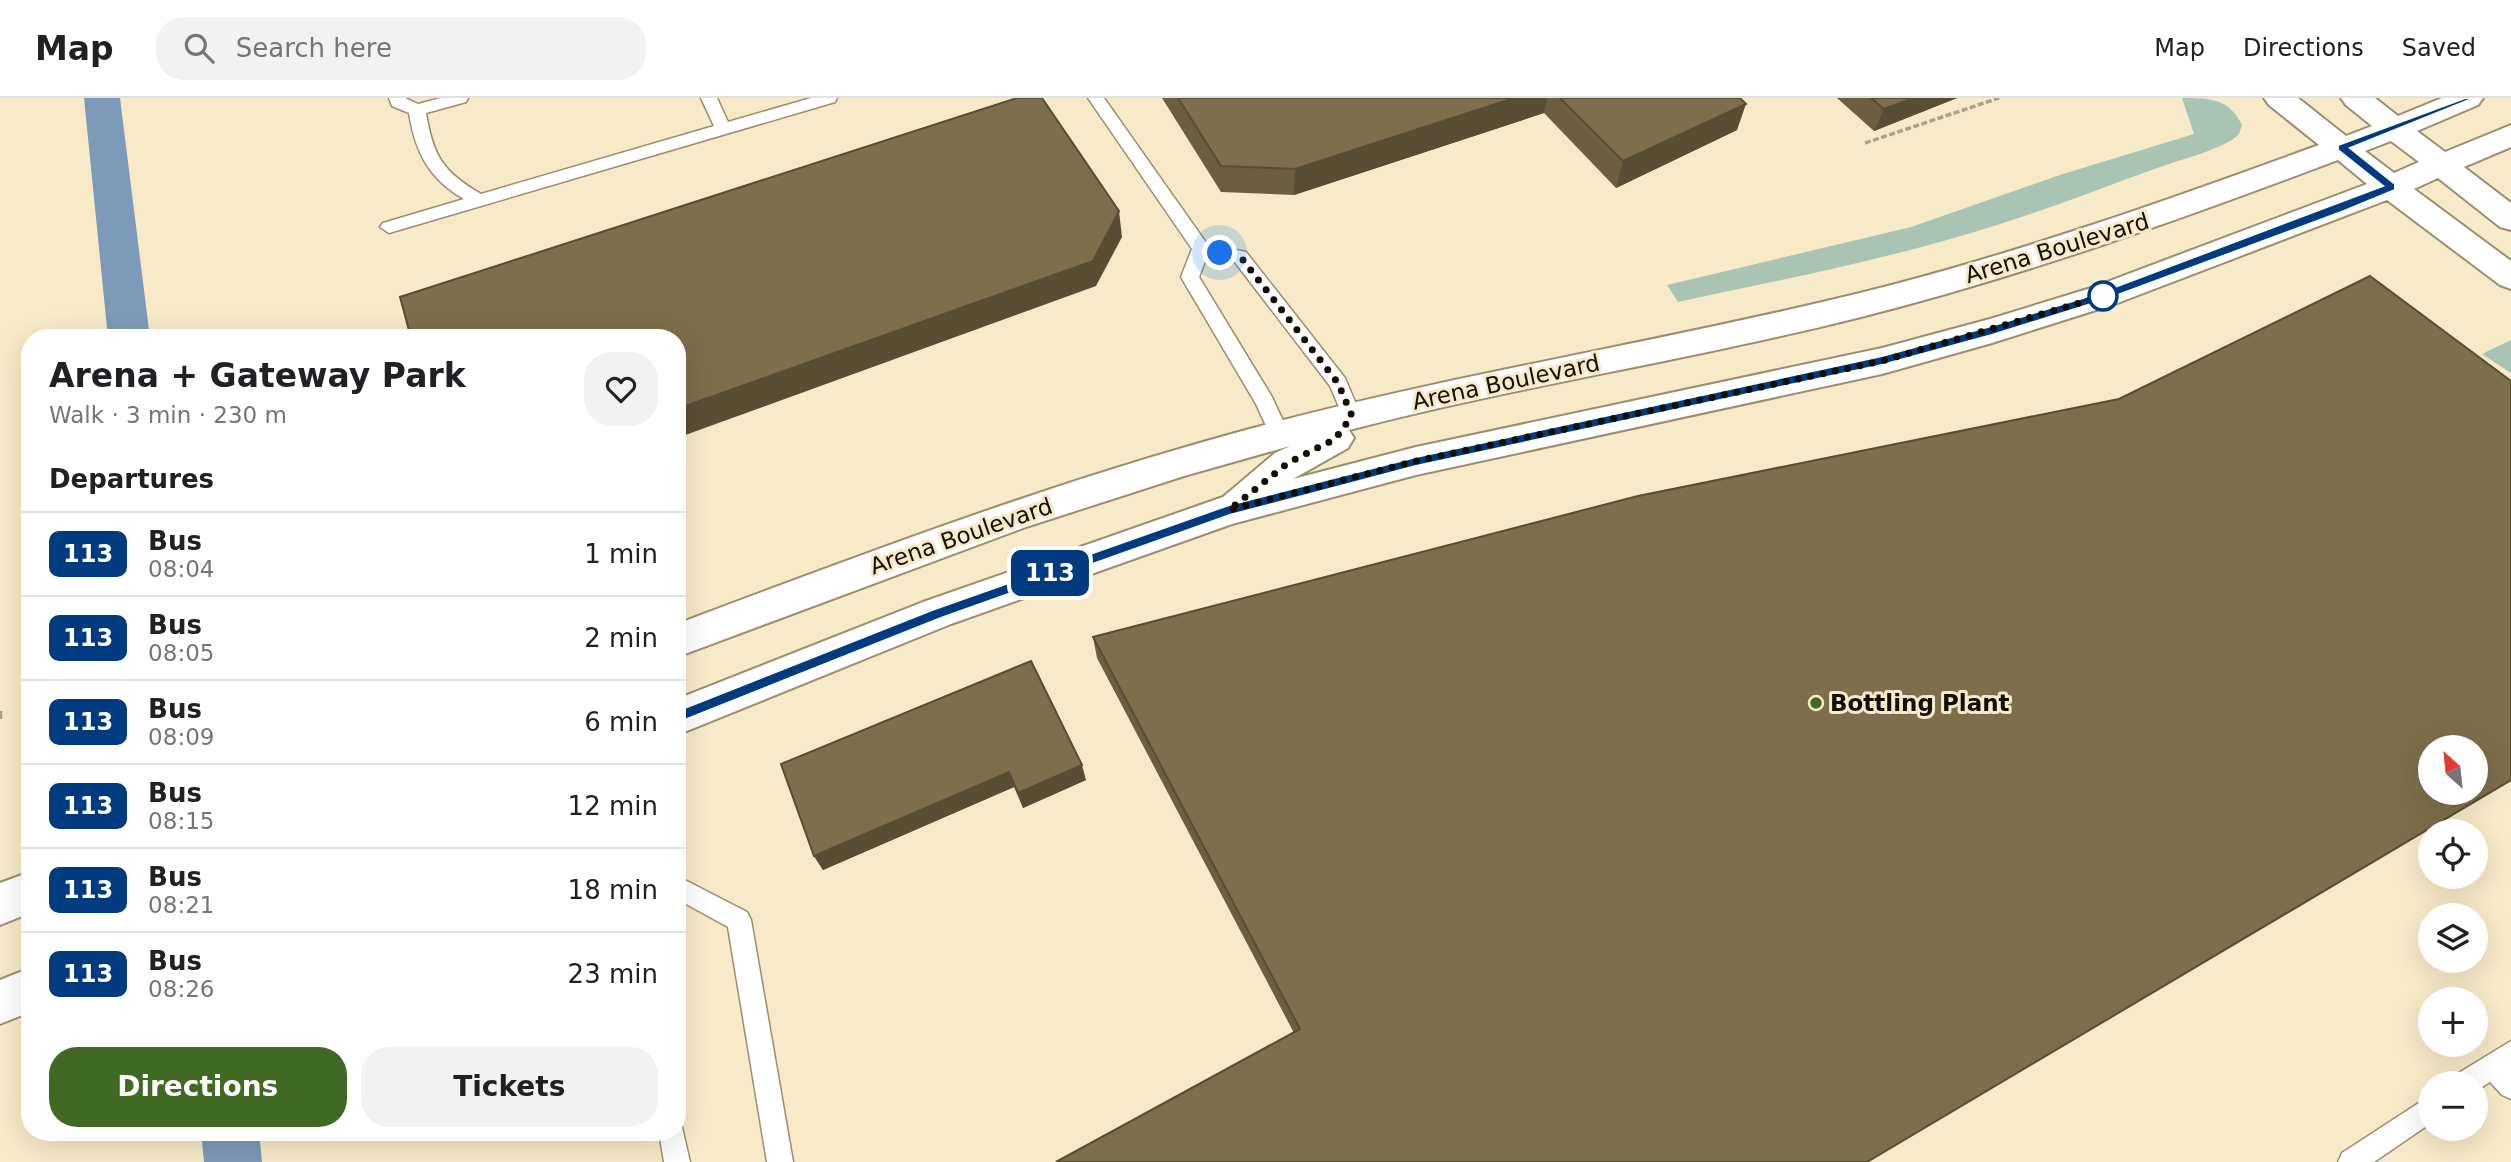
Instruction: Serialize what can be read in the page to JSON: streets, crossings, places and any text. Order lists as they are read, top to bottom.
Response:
{
  "streets": {
    "main road": ["Arena Boulevard"]
  },
  "places": ["Bottling Plant"],
  "lines": ["bus line 113"],
  "north": "top left",
  "page": {
    "header": "Map",
    "search": "Search here",
    "nav": ["Map", "Directions", "Saved"],
    "on_map": "113",
    "heading": [
      ["Arena + Gateway Park", "Walk · 3 min · 230 m"],
      "Departures"
    ],
    "list": [
      {
        "mark": "113",
        "name": "Bus",
        "note": "08:04",
        "value": "1 min"
      },
      {
        "mark": "113",
        "name": "Bus",
        "note": "08:05",
        "value": "2 min"
      },
      {
        "mark": "113",
        "name": "Bus",
        "note": "08:09",
        "value": "6 min"
      },
      {
        "mark": "113",
        "name": "Bus",
        "note": "08:15",
        "value": "12 min"
      },
      {
        "mark": "113",
        "name": "Bus",
        "note": "08:21",
        "value": "18 min"
      },
      {
        "mark": "113",
        "name": "Bus",
        "note": "08:26",
        "value": "23 min"
      }
    ],
    "map_buttons": ["+", "−"],
    "buttons": ["Directions", "Tickets"]
  }
}
